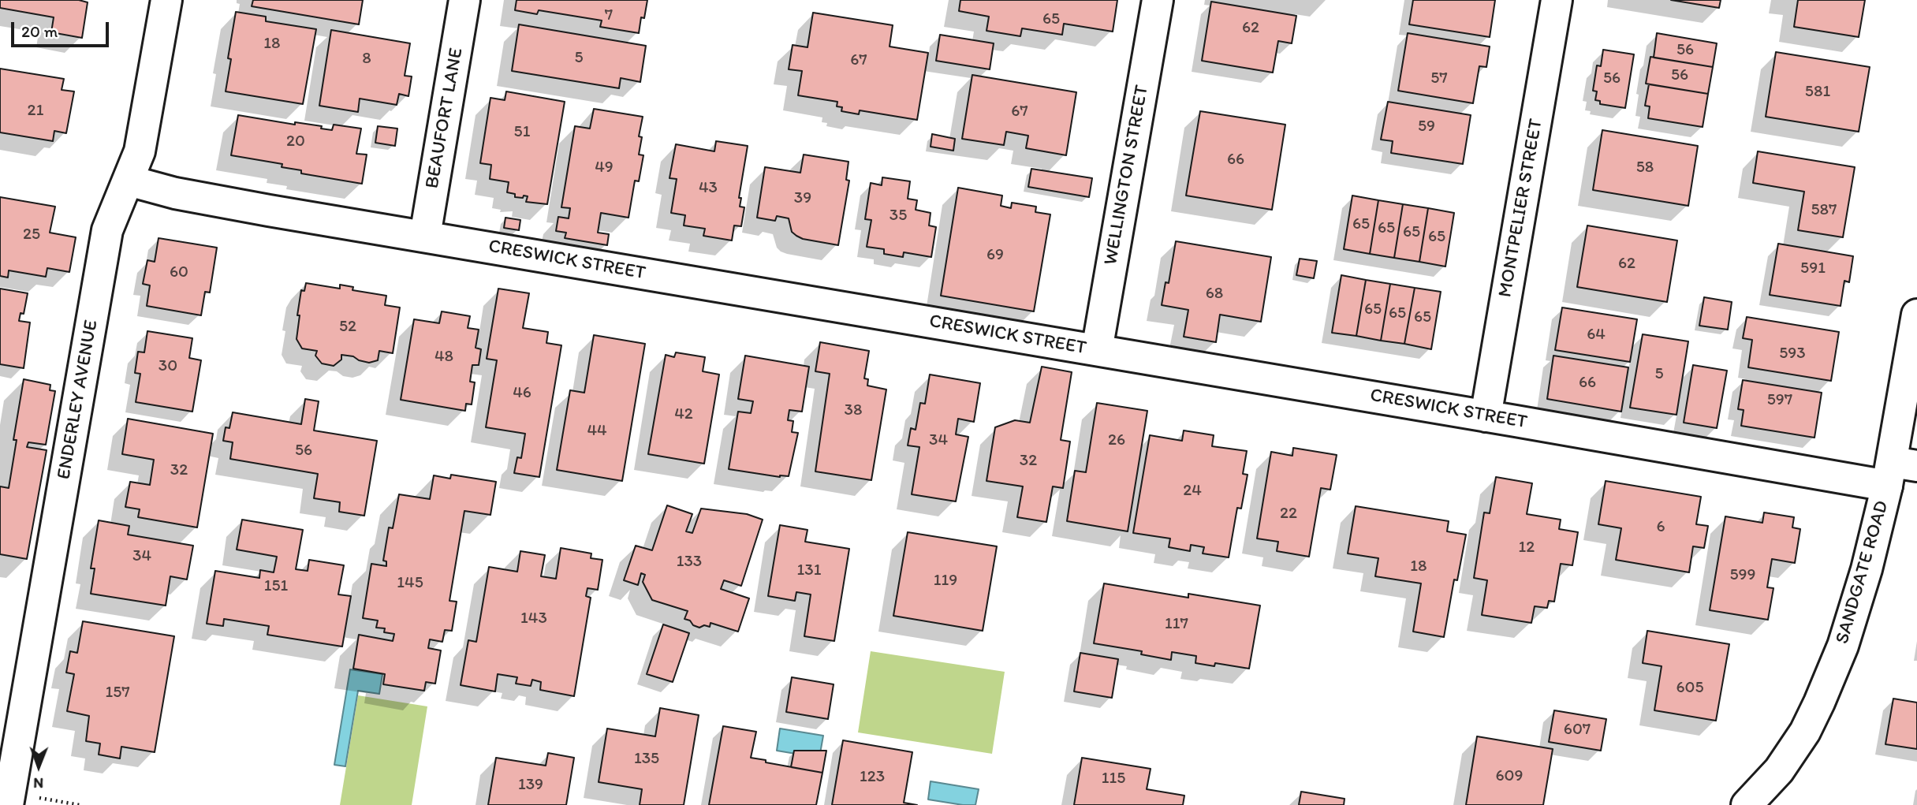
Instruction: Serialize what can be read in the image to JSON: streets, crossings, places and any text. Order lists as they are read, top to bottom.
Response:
{
  "streets": {
    "main road": [
      "BEAUFORT LANE",
      "WELLINGTON STREET",
      "MONTPELIER STREET",
      "CRESWICK STREET",
      "ENDERLEY AVENUE",
      "SANDGATE ROAD"
    ]
  },
  "crossings": [
    ["BEAUFORT LANE", "CRESWICK STREET"],
    ["WELLINGTON STREET", "CRESWICK STREET"],
    ["MONTPELIER STREET", "CRESWICK STREET"],
    ["CRESWICK STREET", "ENDERLEY AVENUE"],
    ["CRESWICK STREET", "SANDGATE ROAD"]
  ],
  "house_numbers": [
    "7",
    "65",
    "62",
    "18",
    "56",
    "5",
    "8",
    "67",
    "56",
    "57",
    "56",
    "581",
    "21",
    "67",
    "59",
    "51",
    "20",
    "66",
    "49",
    "58",
    "43",
    "39",
    "587",
    "35",
    "65",
    "65",
    "65",
    "25",
    "65",
    "69",
    "62",
    "591",
    "60",
    "68",
    "65",
    "65",
    "65",
    "52",
    "64",
    "593",
    "48",
    "30",
    "5",
    "66",
    "46",
    "597",
    "38",
    "42",
    "44",
    "34",
    "26",
    "56",
    "32",
    "32",
    "24",
    "22",
    "6",
    "12",
    "34",
    "133",
    "18",
    "131",
    "599",
    "119",
    "145",
    "151",
    "143",
    "117",
    "605",
    "157",
    "607",
    "135",
    "609",
    "123",
    "115",
    "139"
  ],
  "scale_bar": "20 m",
  "north": "bottom"
}
